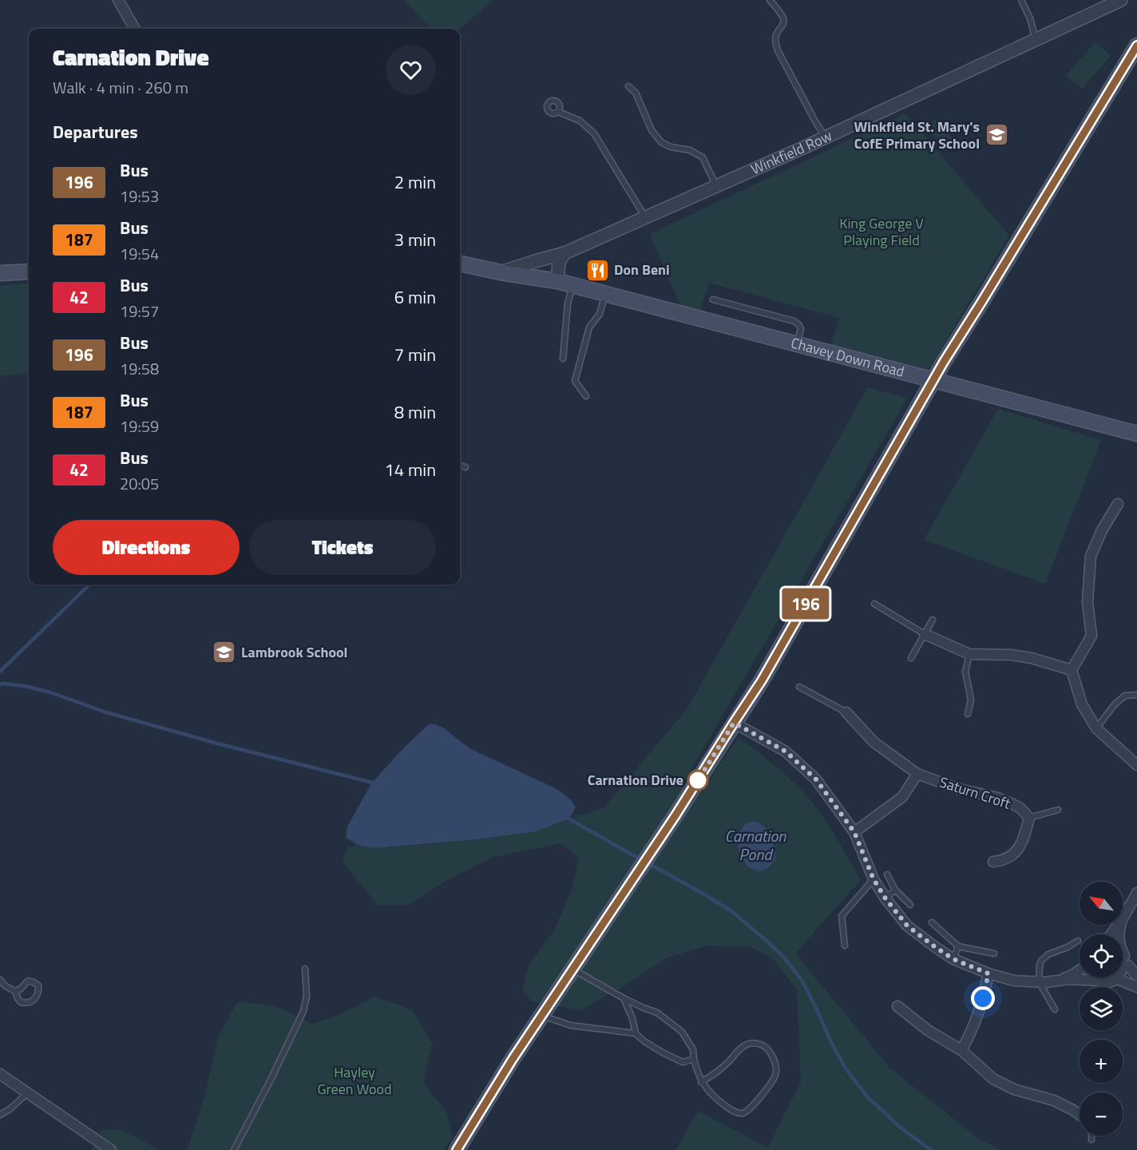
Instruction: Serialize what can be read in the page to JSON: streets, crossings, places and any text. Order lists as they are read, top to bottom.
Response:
{
  "streets": {
    "main road": ["Chavey Down Road"],
    "street": ["Winkfield Row", "Saturn Croft"]
  },
  "water": ["Carnation Pond"],
  "parks": ["King George V Playing Field", "Hayley Green Wood"],
  "places": {
    "school or university": ["Winkfield St. Mary's CofE Primary School", "Lambrook School"],
    "restaurant": ["Don Beni"],
    "other": ["Carnation Drive"]
  },
  "lines": ["bus line 196"],
  "north": "top left",
  "page": {
    "on_map": "196",
    "heading": [
      ["Carnation Drive", "Walk · 4 min · 260 m"],
      "Departures"
    ],
    "list": [
      {
        "mark": "196",
        "name": "Bus",
        "note": "19:53",
        "value": "2 min"
      },
      {
        "mark": "187",
        "name": "Bus",
        "note": "19:54",
        "value": "3 min"
      },
      {
        "mark": "42",
        "name": "Bus",
        "note": "19:57",
        "value": "6 min"
      },
      {
        "mark": "196",
        "name": "Bus",
        "note": "19:58",
        "value": "7 min"
      },
      {
        "mark": "187",
        "name": "Bus",
        "note": "19:59",
        "value": "8 min"
      },
      {
        "mark": "42",
        "name": "Bus",
        "note": "20:05",
        "value": "14 min"
      }
    ],
    "buttons": ["Directions", "Tickets"],
    "map_buttons": ["+", "−"]
  }
}
